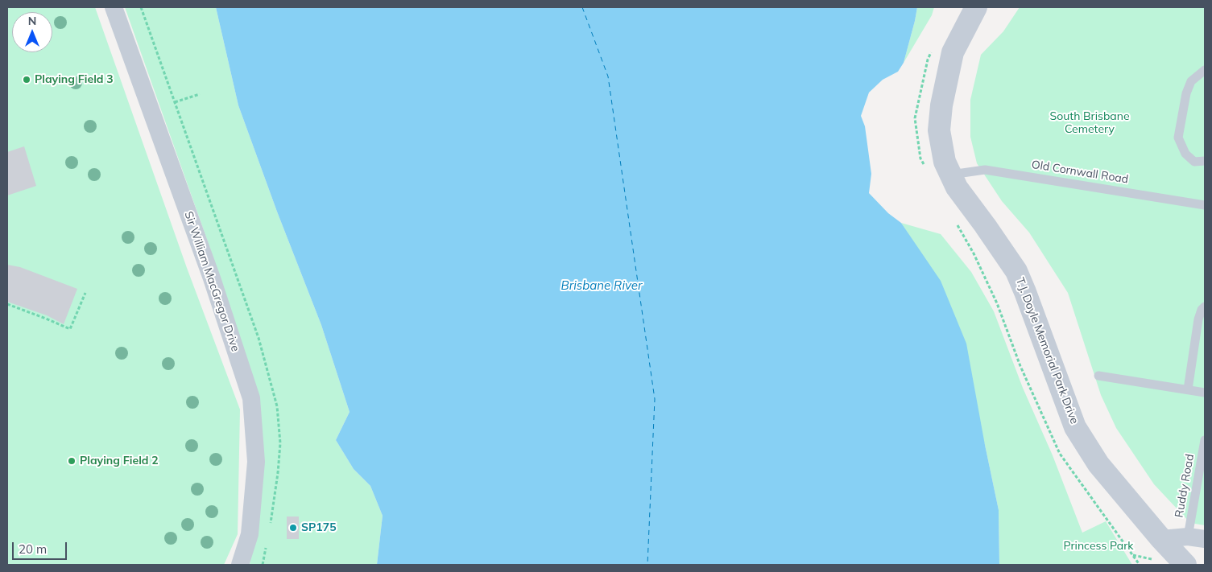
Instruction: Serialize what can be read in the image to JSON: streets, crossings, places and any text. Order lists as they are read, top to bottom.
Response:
{
  "streets": {
    "street": ["Sir William MacGregor Drive", "T.J. Doyle Memorial Park Drive"],
    "lane": ["Old Cornwall Road", "Ruddy Road"]
  },
  "crossings": [
    ["Old Cornwall Road", "T.J. Doyle Memorial Park Drive"]
  ],
  "water": ["Brisbane River"],
  "parks": ["South Brisbane Cemetery", "Princess Park"],
  "places": ["Playing Field 3", "Playing Field 2", "SP175"],
  "scale_bar": "20 m",
  "north": "top"
}
